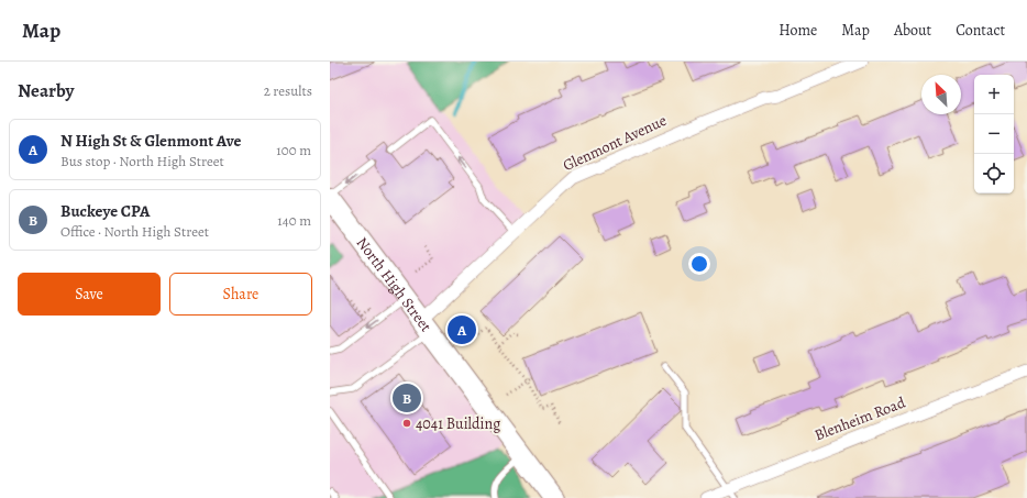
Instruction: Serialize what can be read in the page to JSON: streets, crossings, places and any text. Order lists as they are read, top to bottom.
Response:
{
  "streets": {
    "main road": ["North High Street"],
    "street": ["Glenmont Avenue", "Blenheim Road"]
  },
  "crossings": [
    ["Glenmont Avenue", "North High Street"]
  ],
  "places": ["4041 Building"],
  "north": "top left",
  "page": {
    "header": "Map",
    "nav": [
      "Home",
      "Map",
      "About",
      "Contact"
    ],
    "heading": ["Nearby", "2 results"],
    "map_buttons": ["+", "−"],
    "list": [
      {
        "mark": "A",
        "name": "N High St & Glenmont Ave",
        "note": "Bus stop · North High Street",
        "value": "100 m"
      },
      {
        "mark": "B",
        "name": "Buckeye CPA",
        "note": "Office · North High Street",
        "value": "140 m"
      }
    ],
    "buttons": ["Save", "Share"],
    "pins": ["A", "B"]
  }
}
